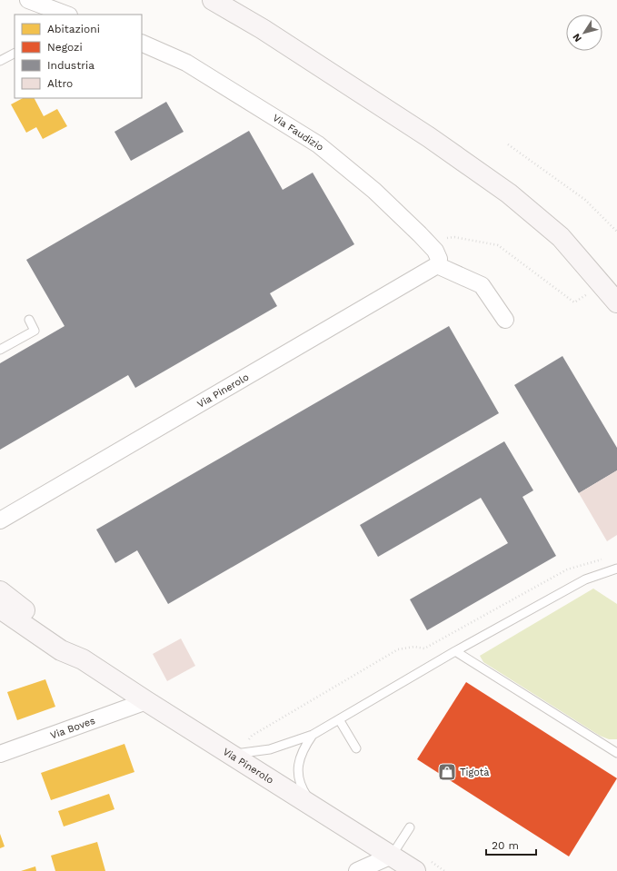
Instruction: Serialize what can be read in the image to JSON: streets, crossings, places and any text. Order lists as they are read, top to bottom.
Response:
{
  "streets": {
    "main road": ["Via Pinerolo"],
    "street": ["Via Faudizio", "Via Boves"]
  },
  "crossings": [
    ["Via Faudizio", "Via Pinerolo"],
    ["Via Pinerolo", "Via Boves"]
  ],
  "places": {
    "shop": ["Tigotà"]
  },
  "legend": [
    "Abitazioni",
    "Negozi",
    "Industria",
    "Altro"
  ],
  "scale_bar": "20 m",
  "north": "bottom left"
}
